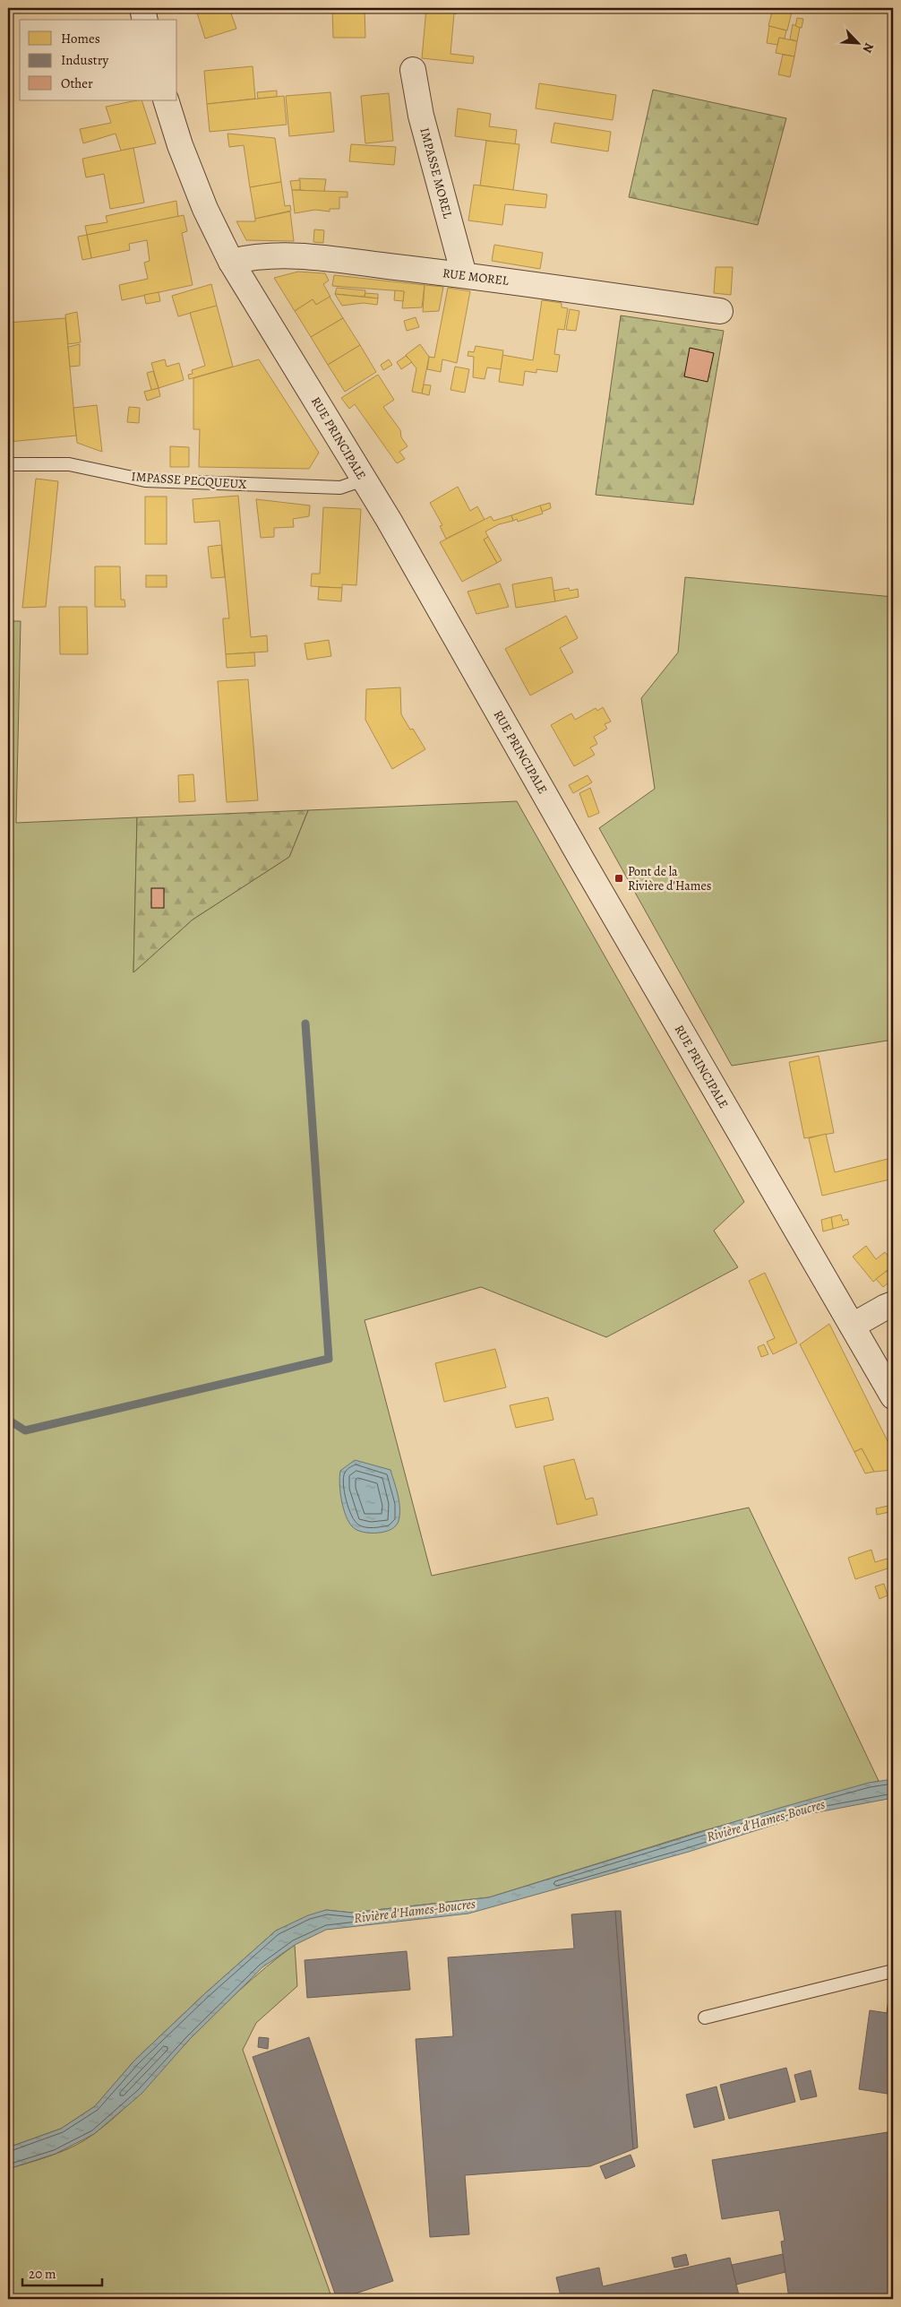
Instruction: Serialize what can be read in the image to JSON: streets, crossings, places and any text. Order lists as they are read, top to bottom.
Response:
{
  "streets": {
    "street": ["IMPASSE MOREL", "RUE MOREL", "RUE PRINCIPALE"],
    "lane": ["IMPASSE PECQUEUX"]
  },
  "crossings": [
    ["IMPASSE MOREL", "RUE MOREL"],
    ["RUE MOREL", "RUE PRINCIPALE"],
    ["RUE PRINCIPALE", "IMPASSE PECQUEUX"]
  ],
  "water": ["Rivière d'Hames-Boucres"],
  "places": {
    "transit": ["Pont de la Rivière d'Hames"]
  },
  "legend": ["Homes", "Industry", "Other"],
  "scale_bar": "20 m",
  "north": "bottom right"
}
